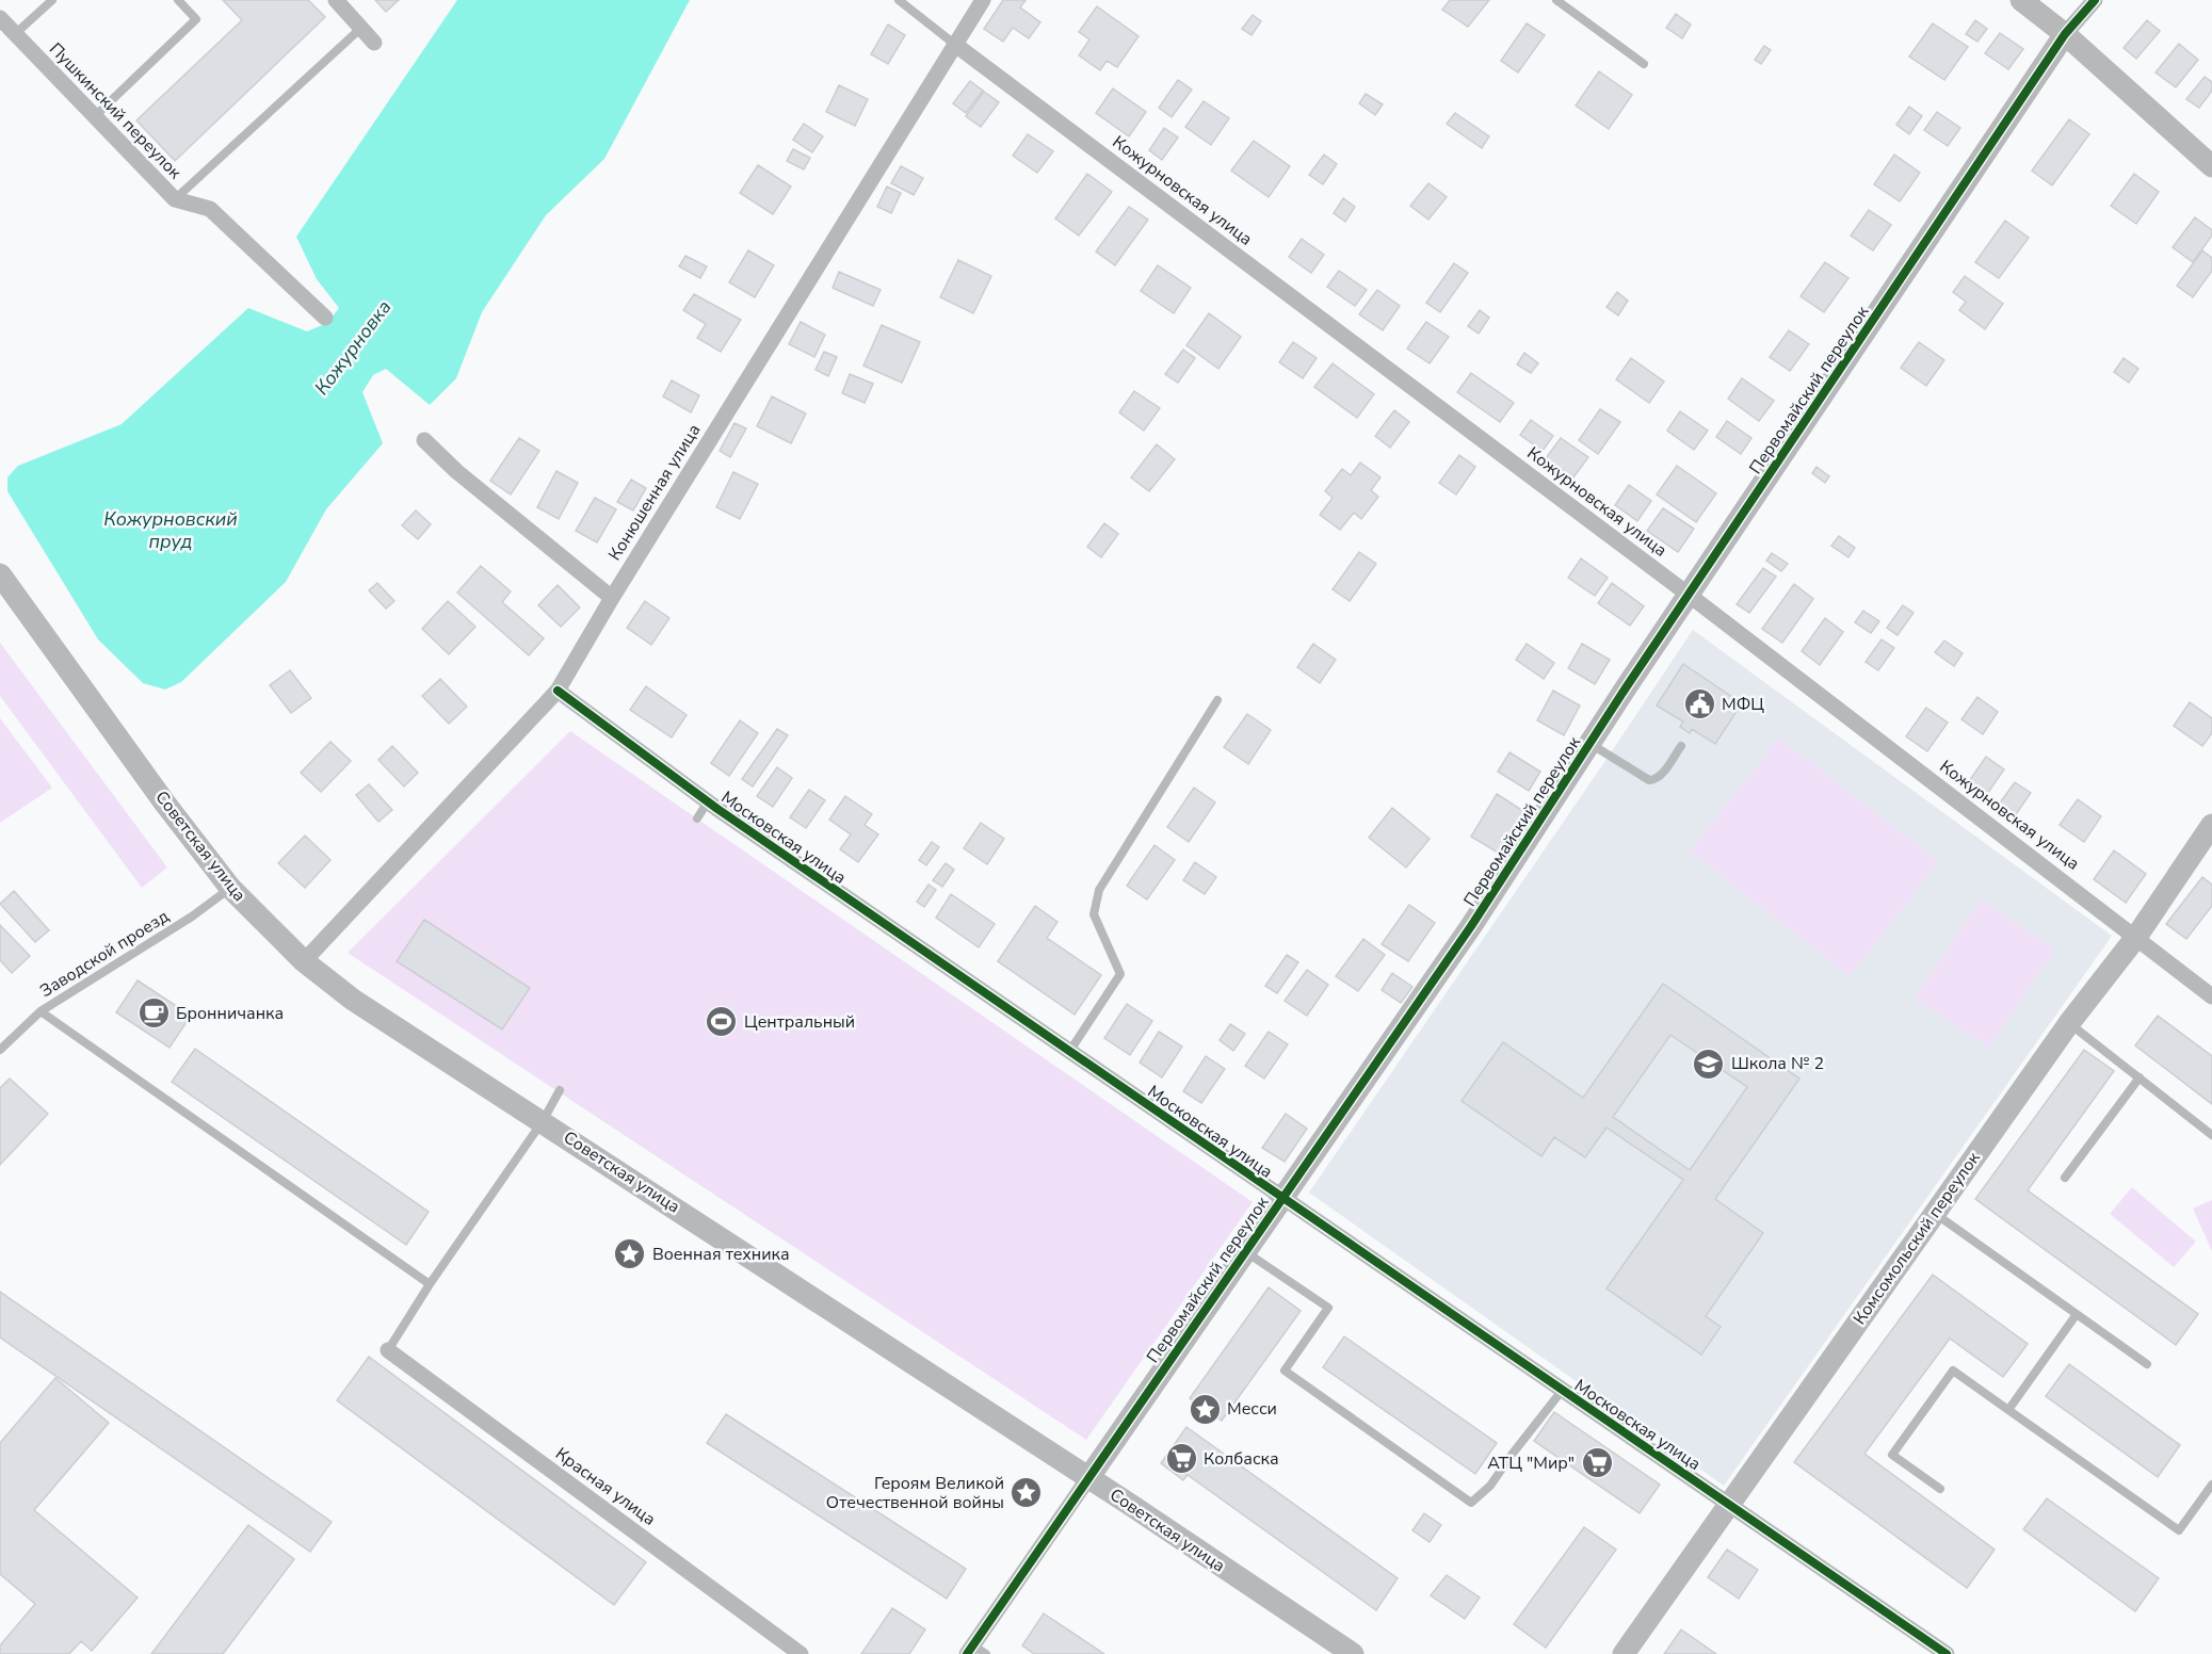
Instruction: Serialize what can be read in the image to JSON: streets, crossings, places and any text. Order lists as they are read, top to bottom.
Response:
{
  "streets": {
    "street": [
      "Пушкинский переулок",
      "Кожурновская улица",
      "Первомайский переулок",
      "Конюшенная улица",
      "Московская улица",
      "Советская улица",
      "Комсомольский переулок",
      "Красная улица"
    ],
    "lane": ["Заводской проезд"]
  },
  "crossings": [
    ["Кожурновская улица", "Первомайский переулок"],
    ["Кожурновская улица", "Конюшенная улица"],
    ["Кожурновская улица", "Комсомольский переулок"],
    ["Первомайский переулок", "Московская улица"],
    ["Первомайский переулок", "Советская улица"],
    ["Конюшенная улица", "Московская улица"],
    ["Конюшенная улица", "Советская улица"],
    ["Московская улица", "Комсомольский переулок"],
    ["Советская улица", "Заводской проезд"]
  ],
  "water": ["Кожурновка", "Кожурновский пруд"],
  "places": {
    "public building": ["МФЦ"],
    "cafe": ["Бронничанка"],
    "sports": ["Центральный"],
    "school or university": ["Школа № 2"],
    "place": ["Военная техника", "Месси", "Героям Великой Отечественной войны"],
    "supermarket": ["Колбаска", "АТЦ \"Мир\""]
  }
}
